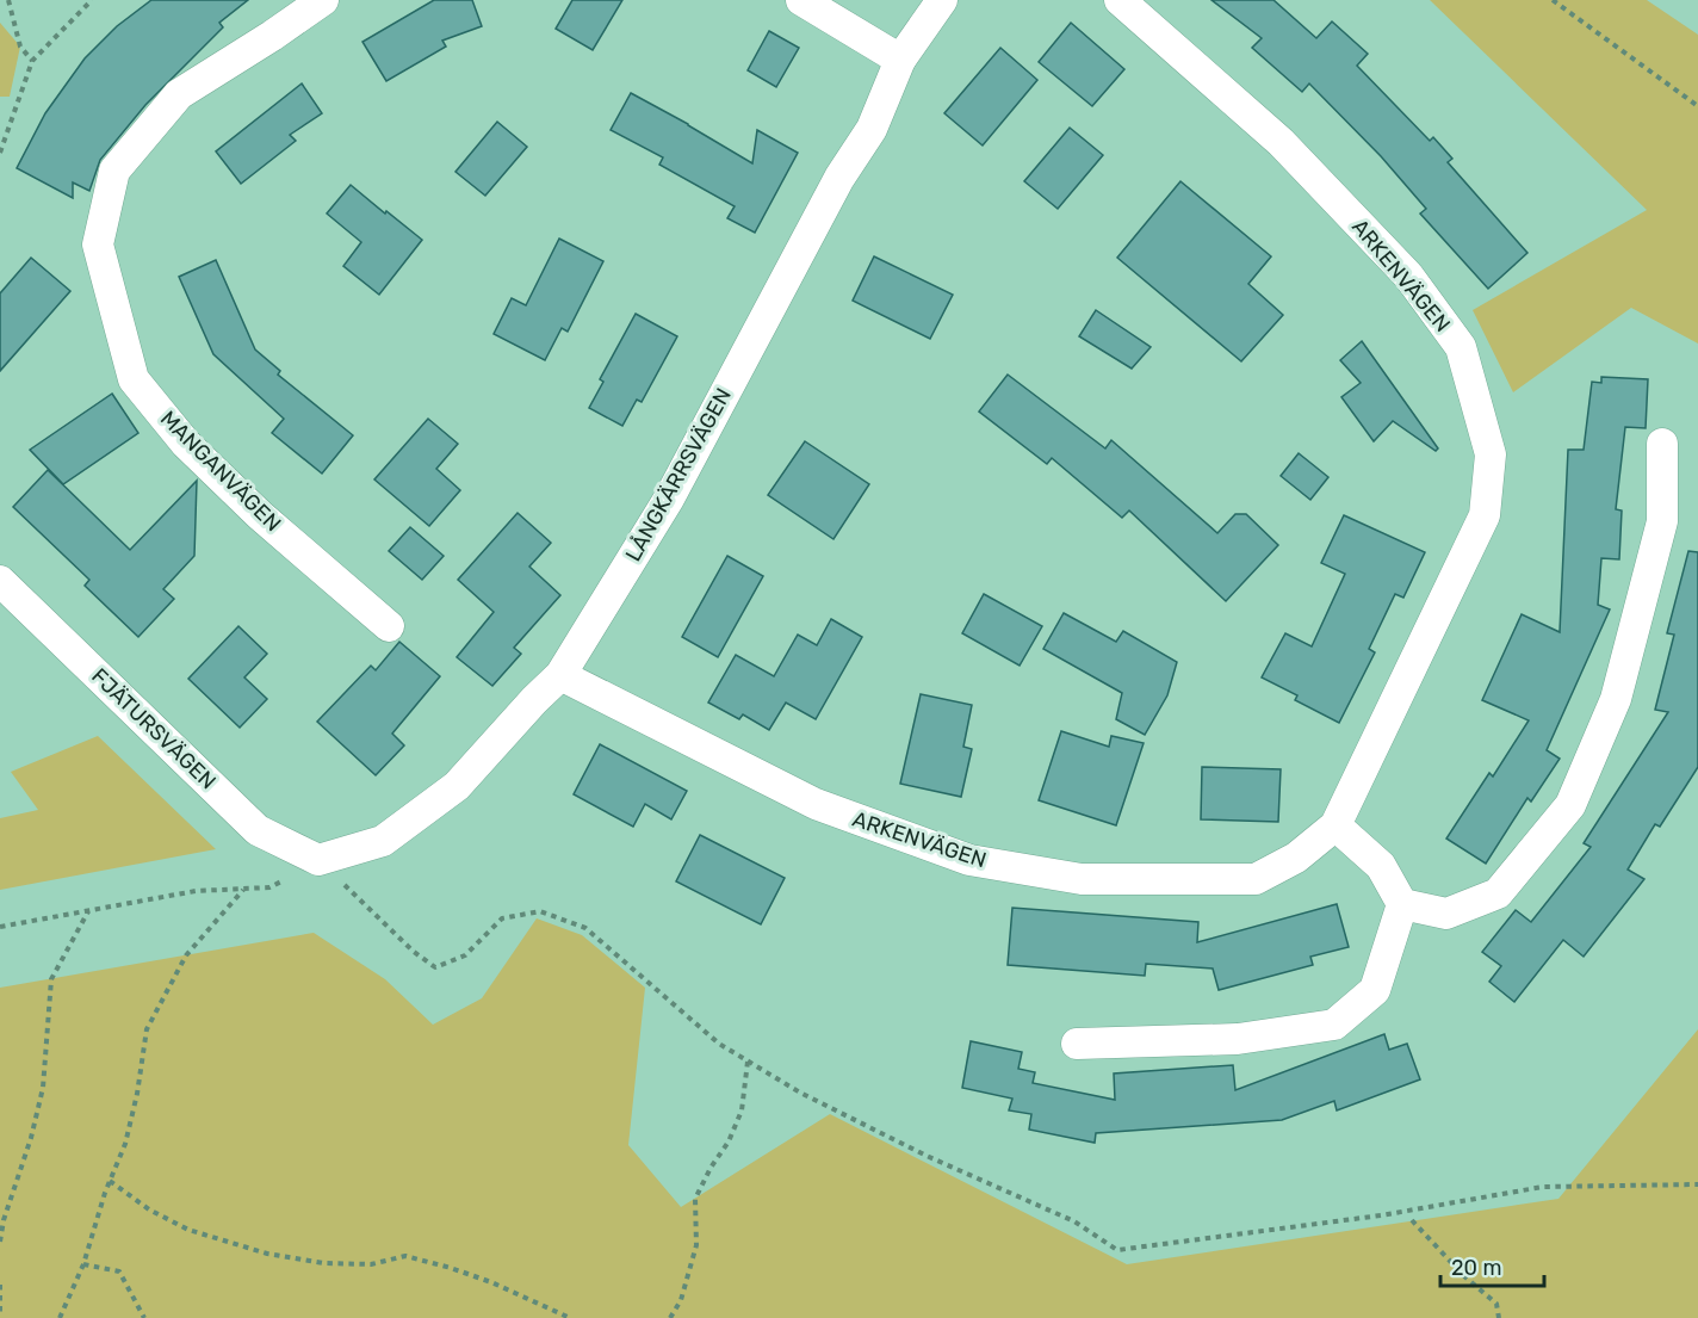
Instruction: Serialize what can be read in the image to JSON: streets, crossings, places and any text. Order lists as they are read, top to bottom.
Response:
{
  "streets": {
    "street": [
      "ARKENVÄGEN",
      "MANGANVÄGEN",
      "LÅNGKÄRRSVÄGEN",
      "FJÄTURSVÄGEN"
    ]
  },
  "crossings": [
    ["ARKENVÄGEN", "LÅNGKÄRRSVÄGEN"],
    ["LÅNGKÄRRSVÄGEN", "FJÄTURSVÄGEN"]
  ],
  "scale_bar": "20 m"
}
